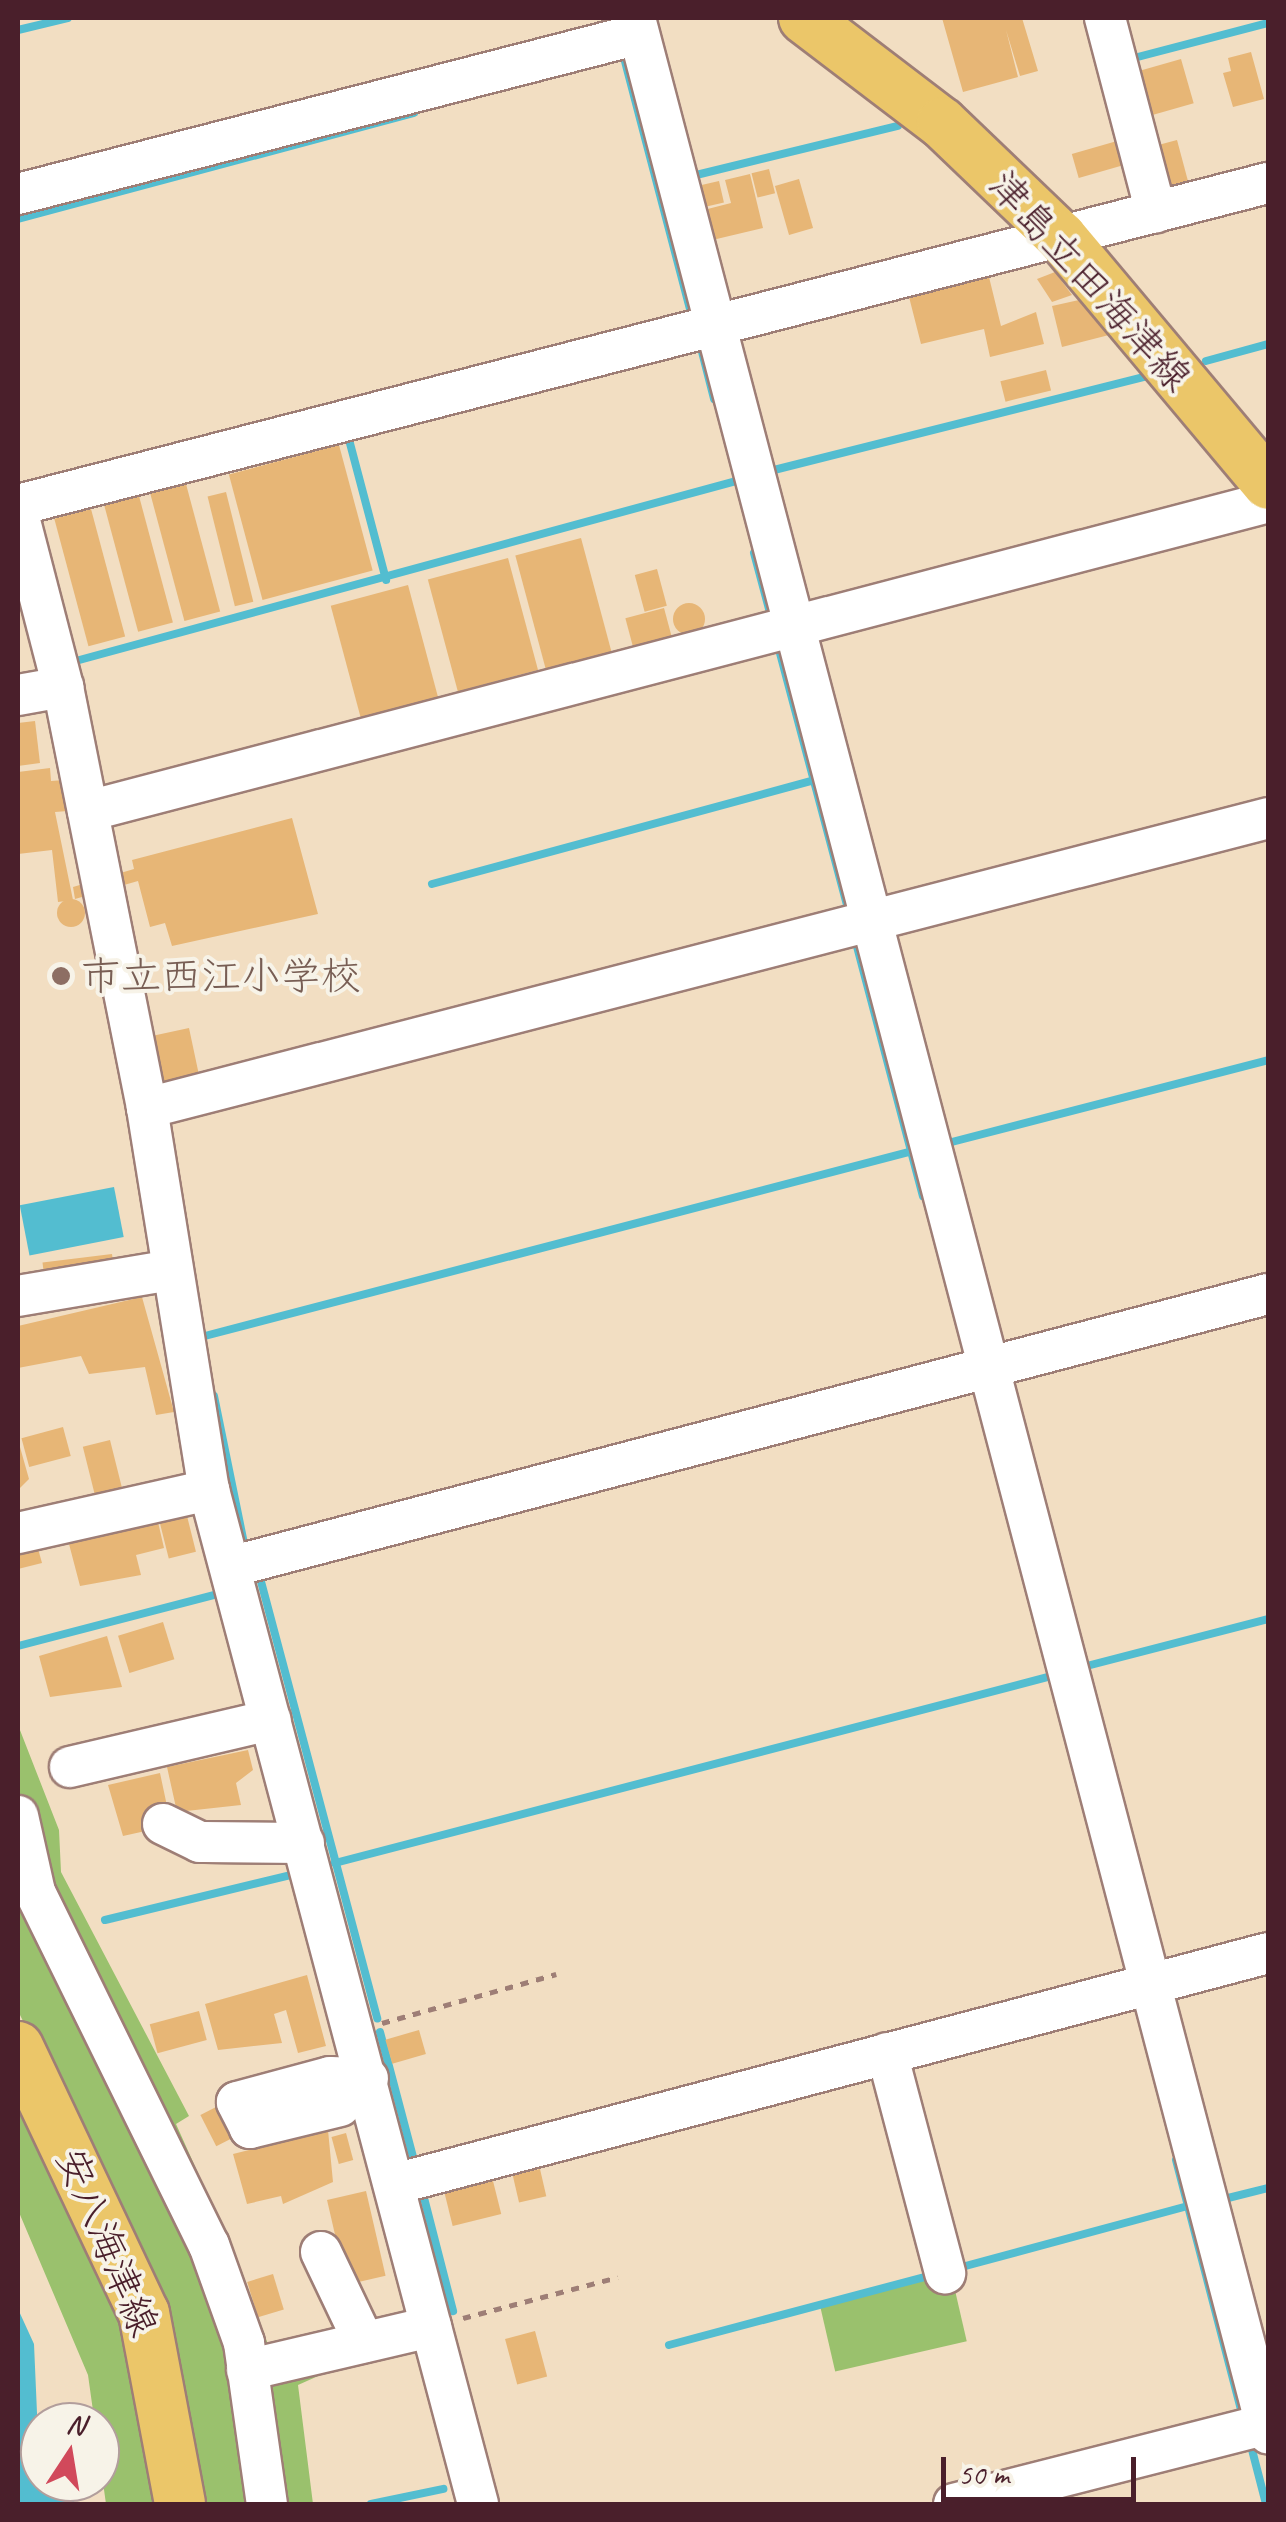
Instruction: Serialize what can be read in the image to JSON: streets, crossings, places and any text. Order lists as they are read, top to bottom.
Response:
{
  "streets": {
    "main road": ["津島立田海津線", "安八海津線"]
  },
  "places": ["市立西江小学校"],
  "scale_bar": "50 m",
  "north": "top"
}
